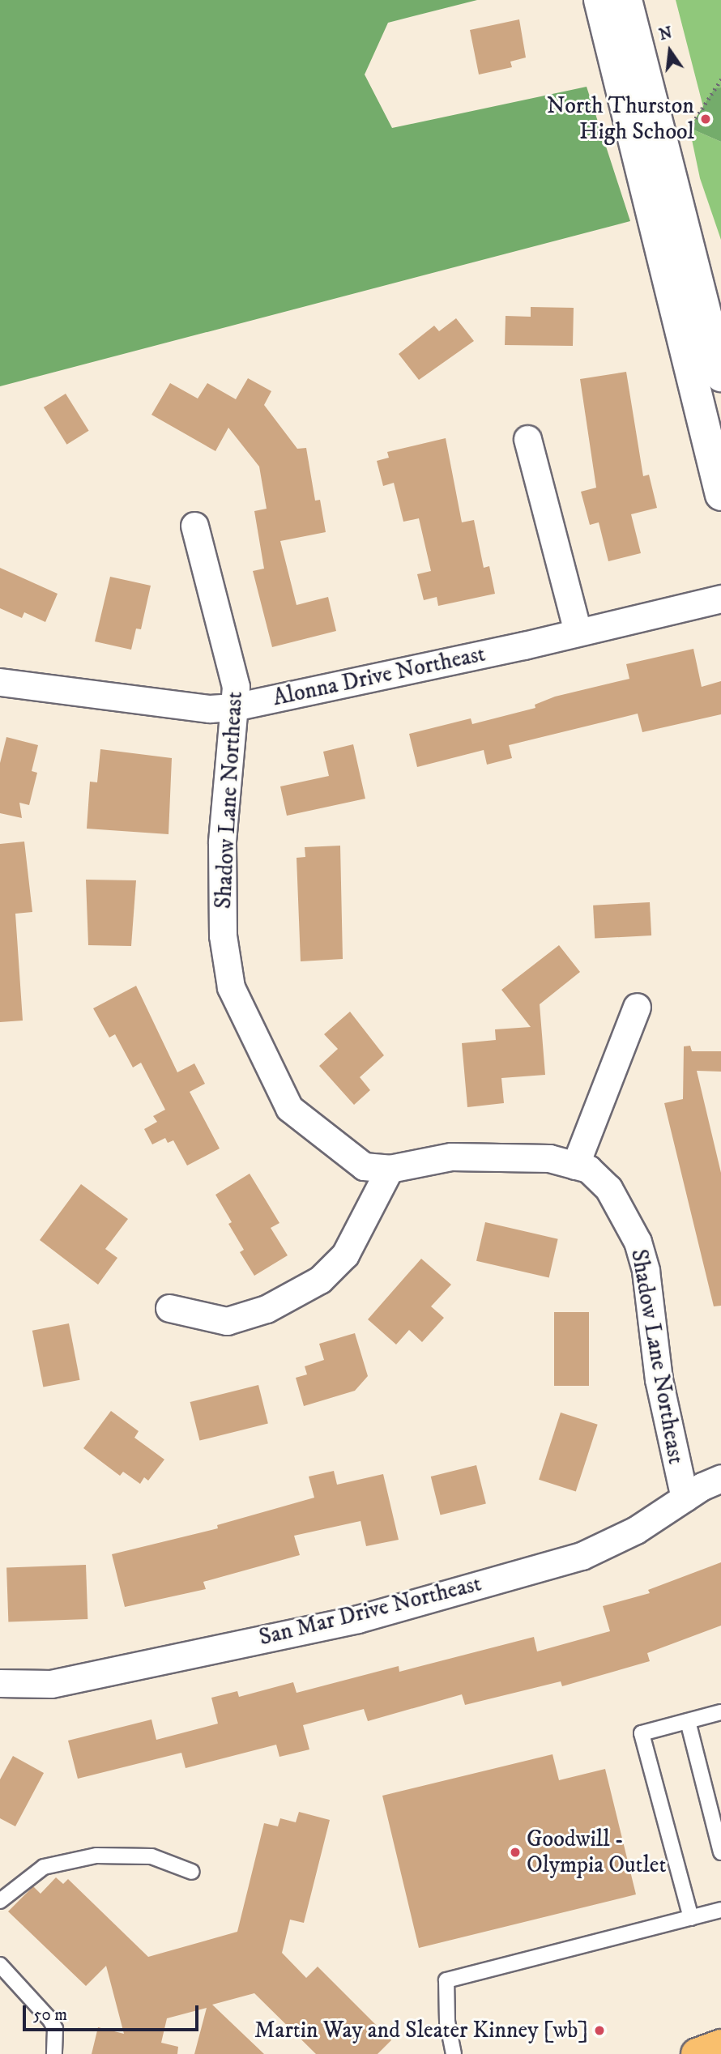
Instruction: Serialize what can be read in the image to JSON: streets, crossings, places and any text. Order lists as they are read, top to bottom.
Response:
{
  "streets": {
    "street": ["Alonna Drive Northeast", "Shadow Lane Northeast", "San Mar Drive Northeast"]
  },
  "crossings": [
    ["Alonna Drive Northeast", "Shadow Lane Northeast"],
    ["Shadow Lane Northeast", "San Mar Drive Northeast"]
  ],
  "places": ["North Thurston High School", "Goodwill - Olympia Outlet", "Martin Way and Sleater Kinney [wb]"],
  "scale_bar": "50 m",
  "north": "top"
}
